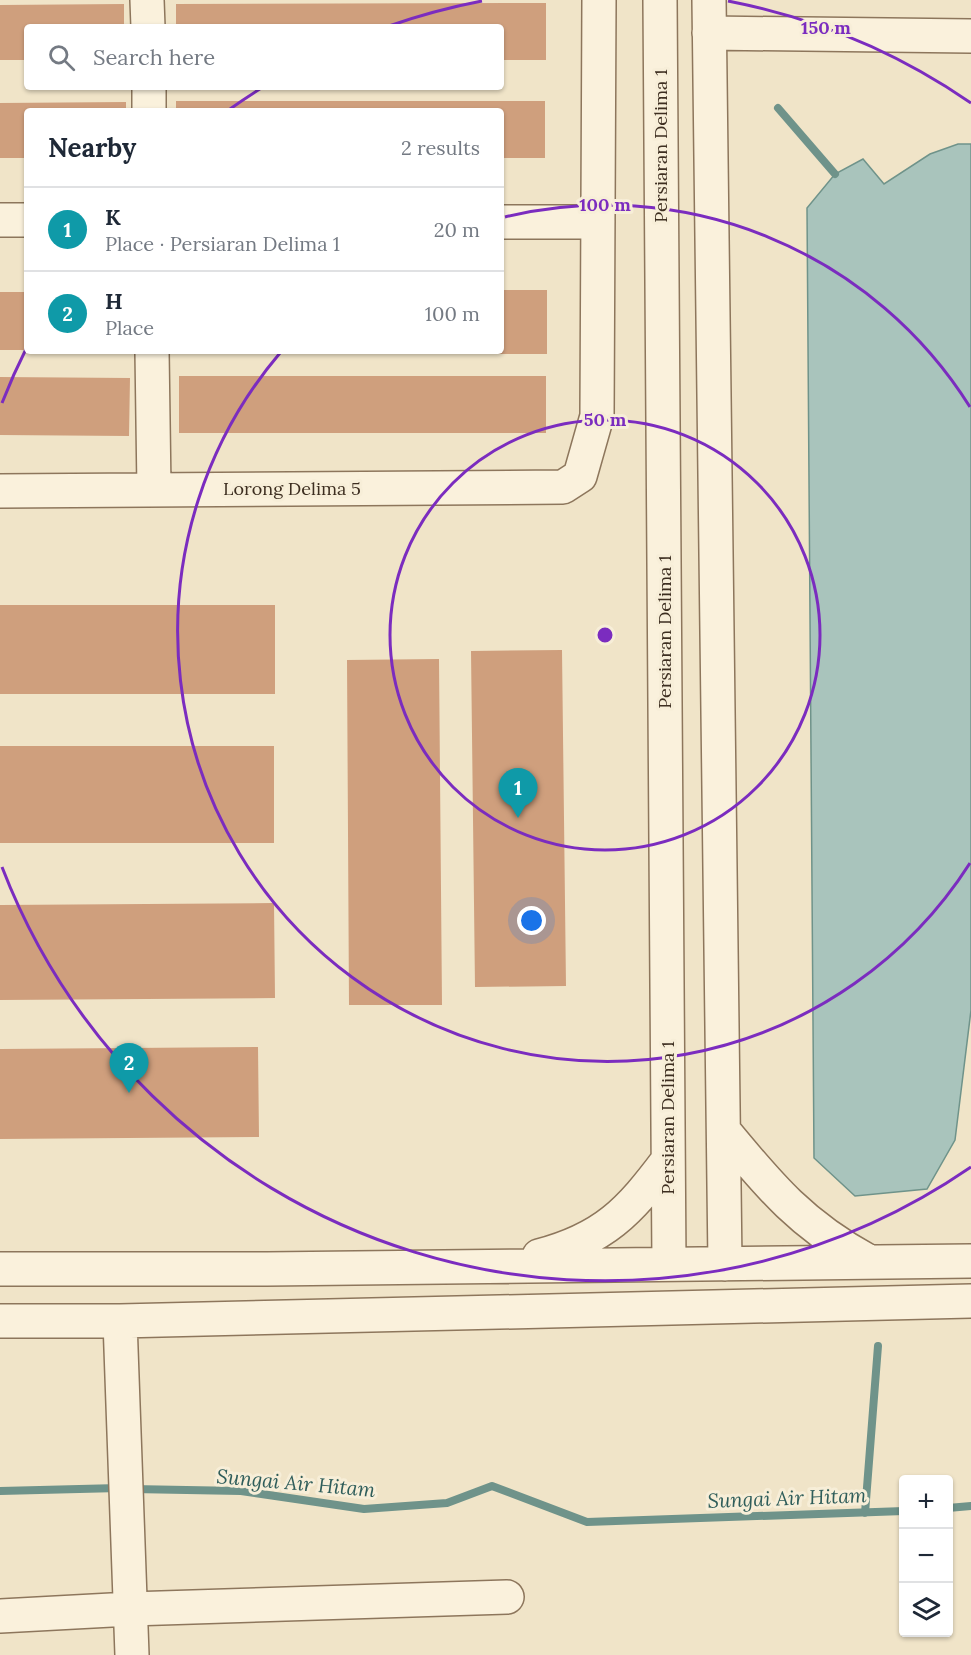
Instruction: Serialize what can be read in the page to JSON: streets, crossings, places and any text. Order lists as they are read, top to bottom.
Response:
{
  "streets": {
    "street": ["Persiaran Delima 1", "Lorong Delima 5"]
  },
  "water": ["Sungai Air Hitam"],
  "page": {
    "search": "Search here",
    "heading": ["Nearby", "2 results"],
    "list": [
      {
        "mark": "1",
        "name": "K",
        "note": "Place · Persiaran Delima 1",
        "value": "20 m"
      },
      {
        "mark": "2",
        "name": "H",
        "note": "Place",
        "value": "100 m"
      }
    ],
    "pins": ["1", "2"],
    "map_buttons": ["+", "−"]
  },
  "rings": ["150 m", "100 m", "50 m"]
}
